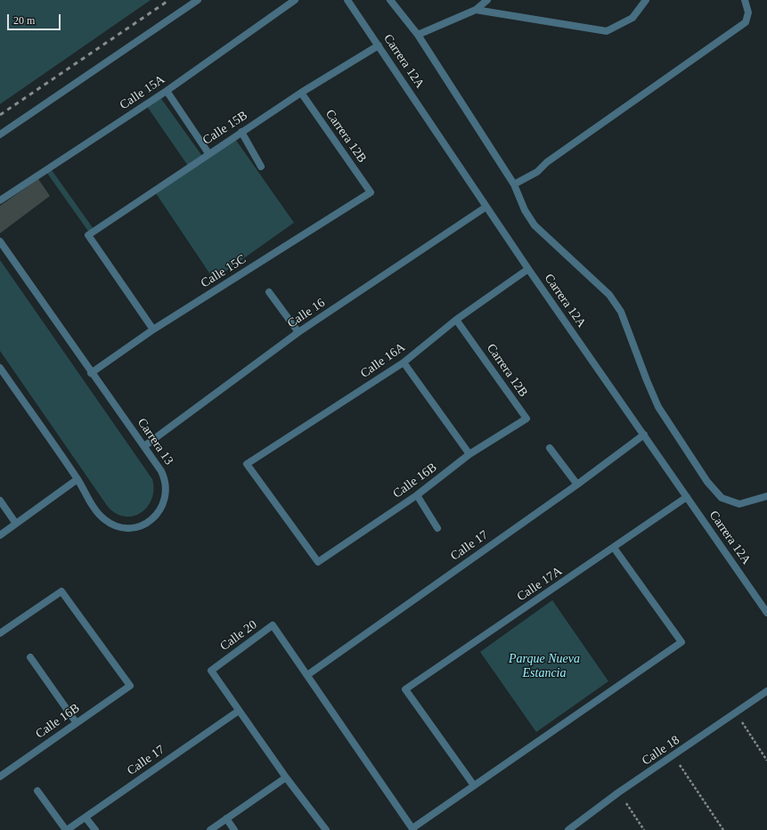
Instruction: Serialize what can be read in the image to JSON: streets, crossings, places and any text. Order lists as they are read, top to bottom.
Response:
{
  "streets": {
    "street": [
      "Carrera 12A",
      "Calle 15A",
      "Calle 15B",
      "Carrera 12B",
      "Calle 15C",
      "Calle 16",
      "Calle 16A",
      "Carrera 13",
      "Calle 16B",
      "Calle 17",
      "Calle 17A",
      "Calle 20",
      "Calle 18"
    ]
  },
  "crossings": [
    ["Carrera 12A", "Calle 15B"],
    ["Carrera 12A", "Calle 16"],
    ["Carrera 12A", "Calle 16A"],
    ["Carrera 12A", "Calle 17"],
    ["Carrera 12A", "Calle 17A"],
    ["Calle 15B", "Carrera 12B"],
    ["Calle 15B", "Calle 15C"],
    ["Carrera 12B", "Calle 15C"],
    ["Carrera 12B", "Calle 16A"],
    ["Carrera 12B", "Calle 16B"],
    ["Calle 15C", "Carrera 13"],
    ["Calle 16", "Carrera 13"],
    ["Calle 16A", "Calle 16B"],
    ["Calle 17", "Calle 20"]
  ],
  "parks": ["Parque Nueva Estancia"],
  "scale_bar": "20 m"
}
